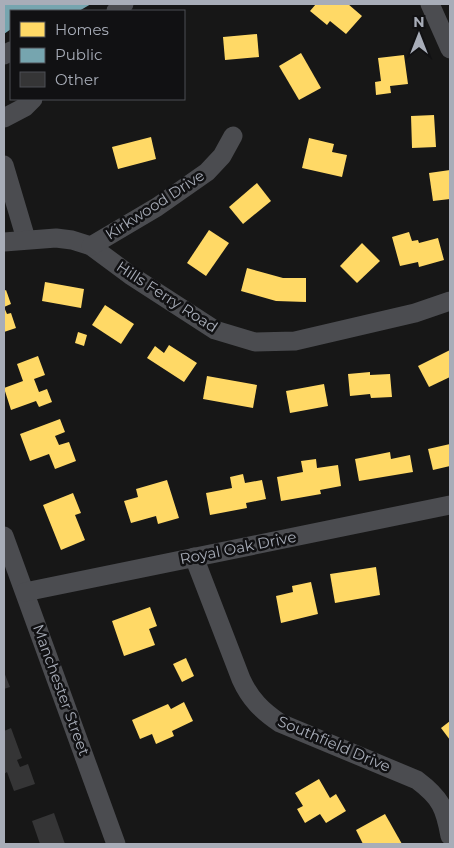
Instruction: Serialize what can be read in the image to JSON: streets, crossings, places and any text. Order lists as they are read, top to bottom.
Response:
{
  "streets": {
    "street": [
      "Kirkwood Drive",
      "Hills Ferry Road",
      "Royal Oak Drive",
      "Manchester Street",
      "Southfield Drive"
    ]
  },
  "crossings": [
    ["Kirkwood Drive", "Hills Ferry Road"],
    ["Royal Oak Drive", "Manchester Street"],
    ["Royal Oak Drive", "Southfield Drive"]
  ],
  "legend": ["Homes", "Public", "Other"],
  "north": "top"
}
